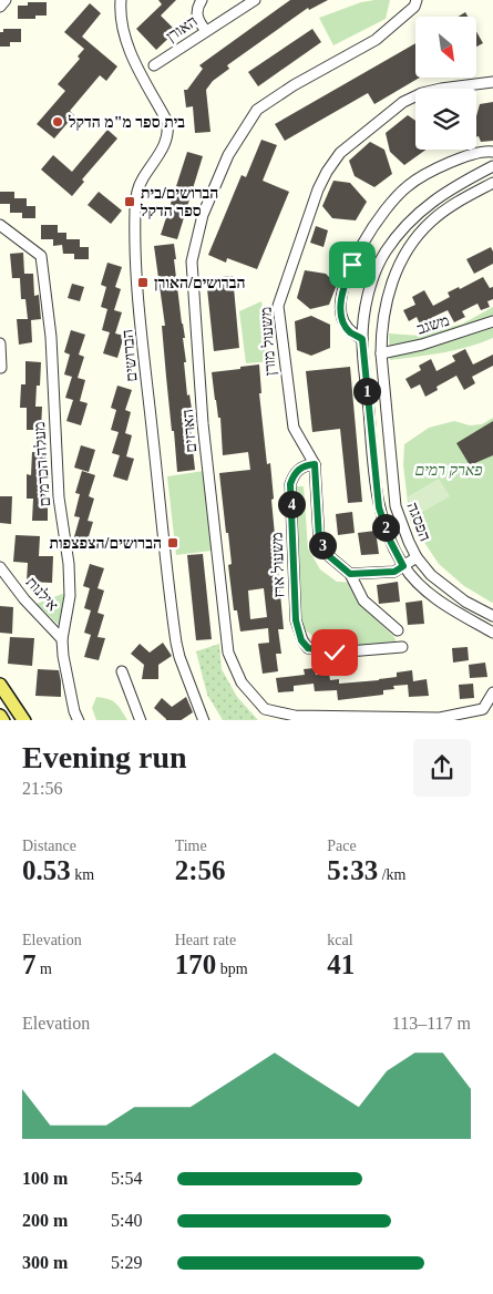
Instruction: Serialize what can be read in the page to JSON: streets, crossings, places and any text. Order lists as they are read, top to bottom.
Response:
{
  "streets": {
    "street": [
      "האורן",
      "משגב",
      "משעול מורן",
      "הברושים",
      "הארזים",
      "מעלה הכרמים",
      "הפסגה",
      "משעול ארז",
      "אילנות"
    ]
  },
  "crossings": [
    ["משגב", "הפסגה"],
    ["משעול מורן", "משעול ארז"],
    ["מעלה הכרמים", "אילנות"]
  ],
  "parks": ["פארק רמים"],
  "places": {
    "other": ["בית ספר מ\"מ הדקל"],
    "transit": ["הברושים/בית ספר הדקל", "הברושים/האורן", "הברושים/הצפצפות"]
  },
  "north": "bottom right",
  "page": {
    "pins": [
      "1",
      "4",
      "2",
      "3"
    ],
    "heading": ["Evening run", "21:56"],
    "stats": [
      ["Distance", "0.53 km"],
      ["Time", "2:56"],
      ["Pace", "5:33 /km"],
      ["Elevation", "7 m"],
      ["Heart rate", "170 bpm"],
      ["kcal", "41"]
    ],
    "chart": ["Elevation", "113–117 m"],
    "list": [
      {
        "name": "100 m",
        "note": "5:54"
      },
      {
        "name": "200 m",
        "note": "5:40"
      },
      {
        "name": "300 m",
        "note": "5:29"
      }
    ]
  }
}
